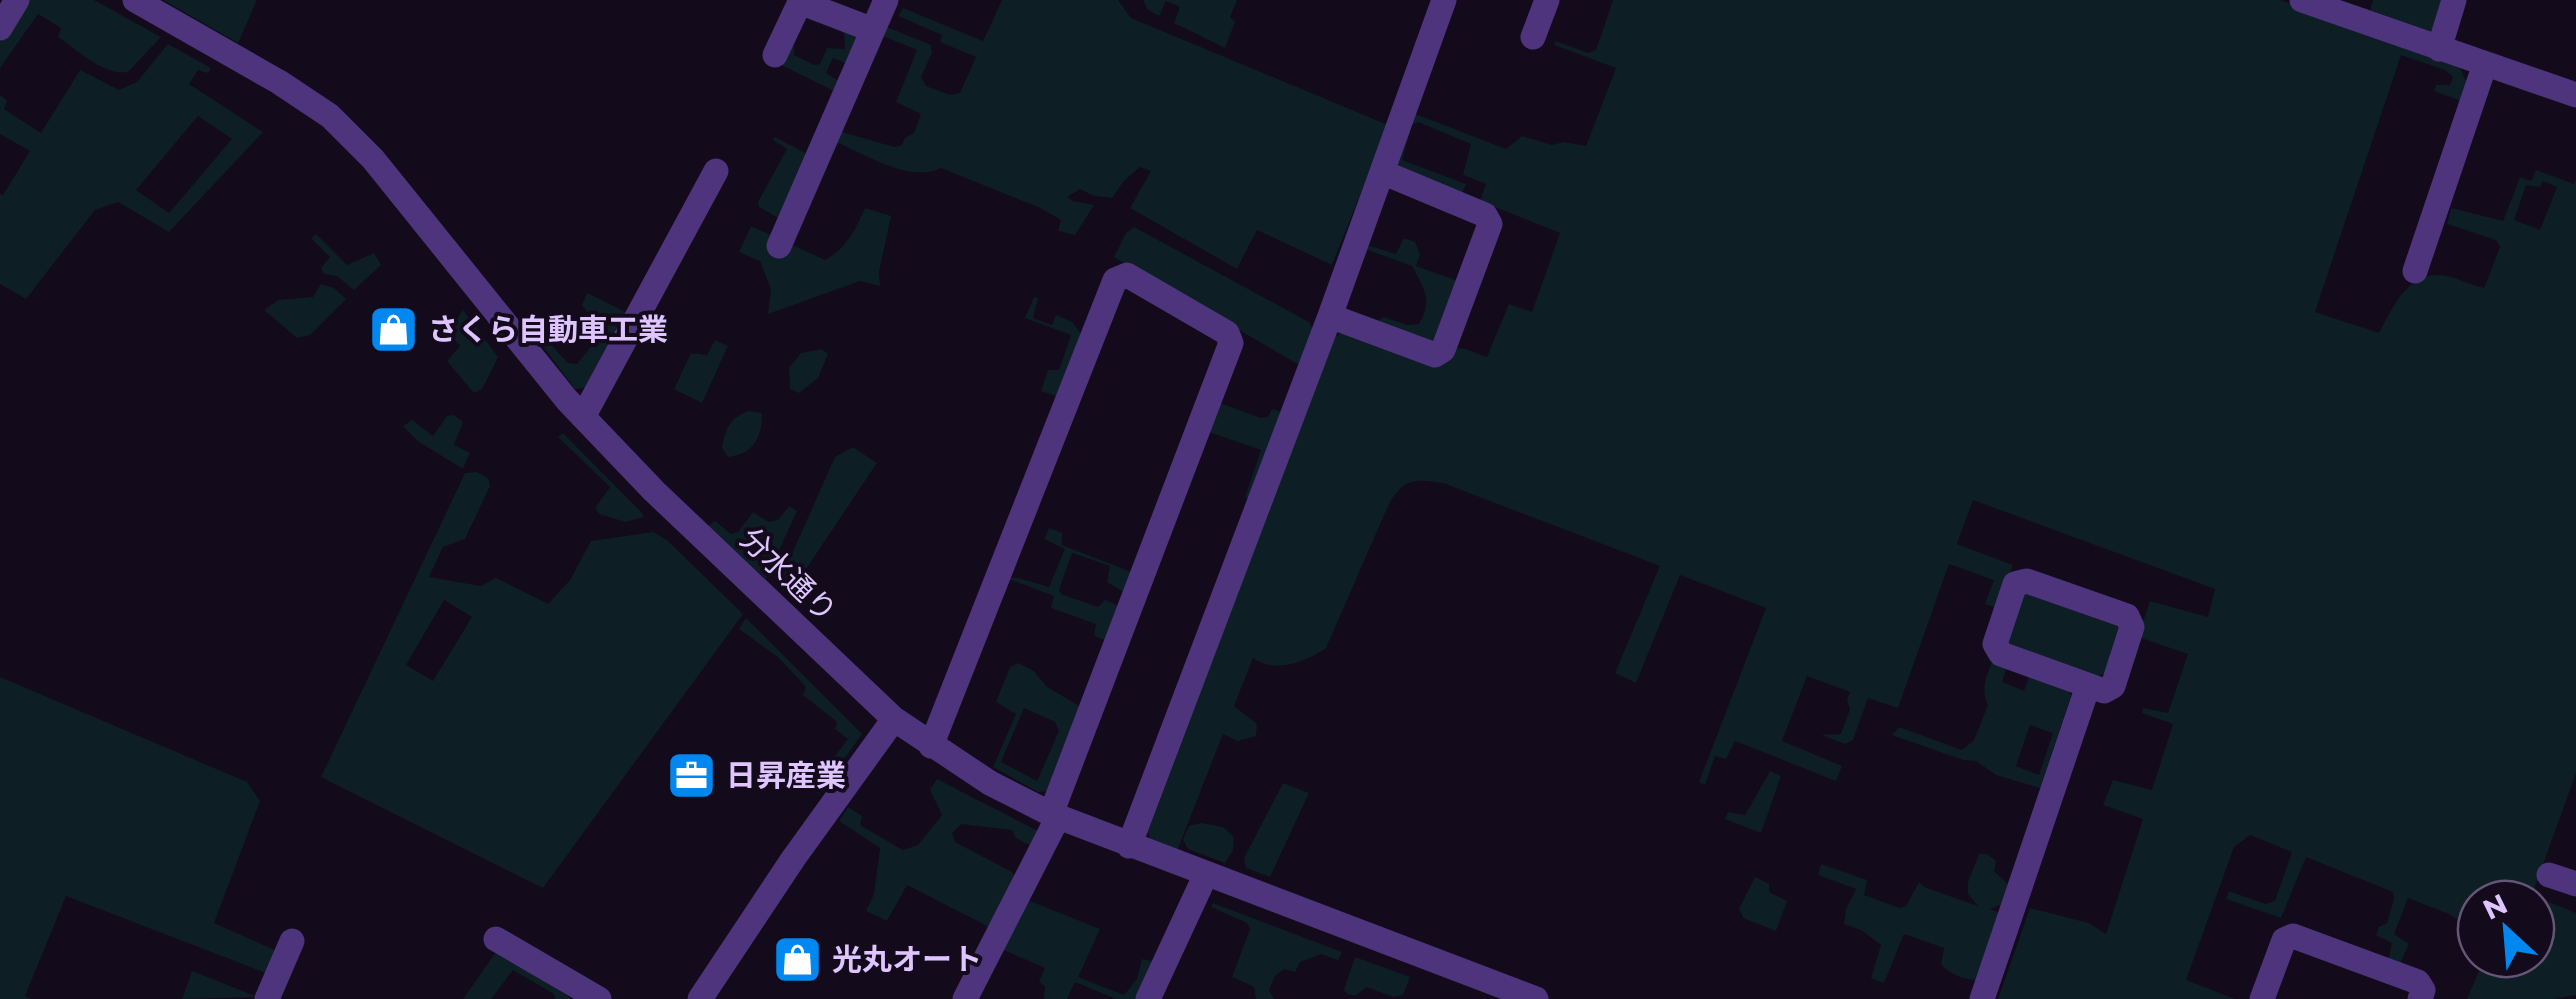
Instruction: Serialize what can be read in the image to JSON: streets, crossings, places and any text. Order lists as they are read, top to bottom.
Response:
{
  "streets": {
    "street": ["分水通り"]
  },
  "places": {
    "shop": ["さくら自動車工業", "光丸オート"],
    "office": ["日昇産業"]
  },
  "north": "top left"
}
